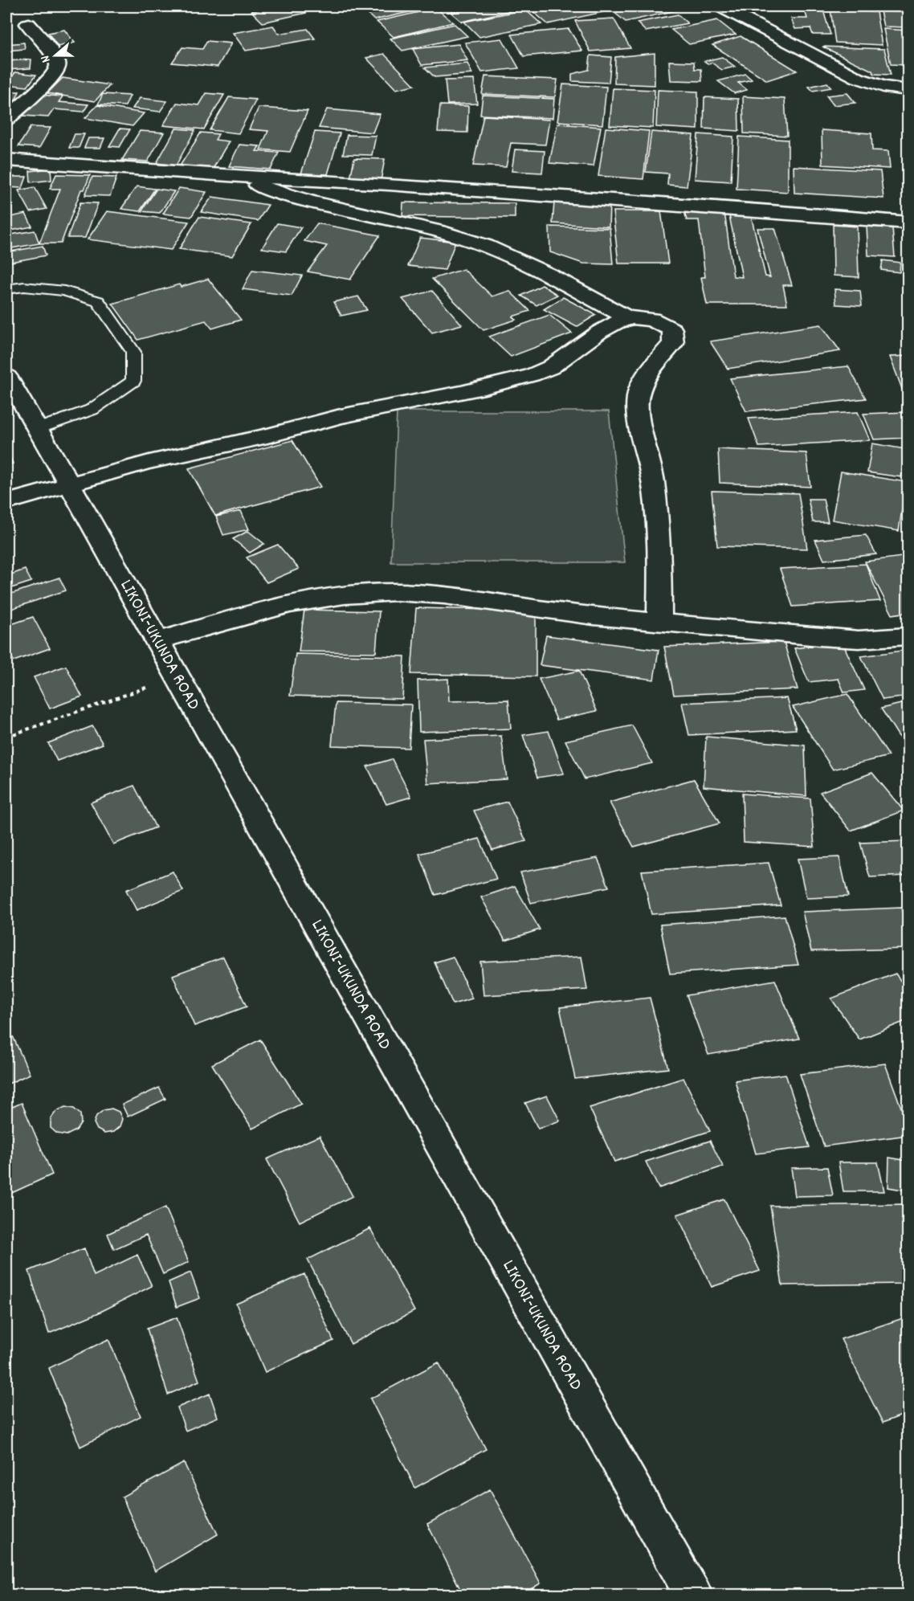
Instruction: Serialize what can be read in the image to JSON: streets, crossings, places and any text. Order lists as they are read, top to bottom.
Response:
{
  "streets": {
    "main road": ["LIKONI-UKUNDA ROAD"]
  },
  "north": "left"
}
